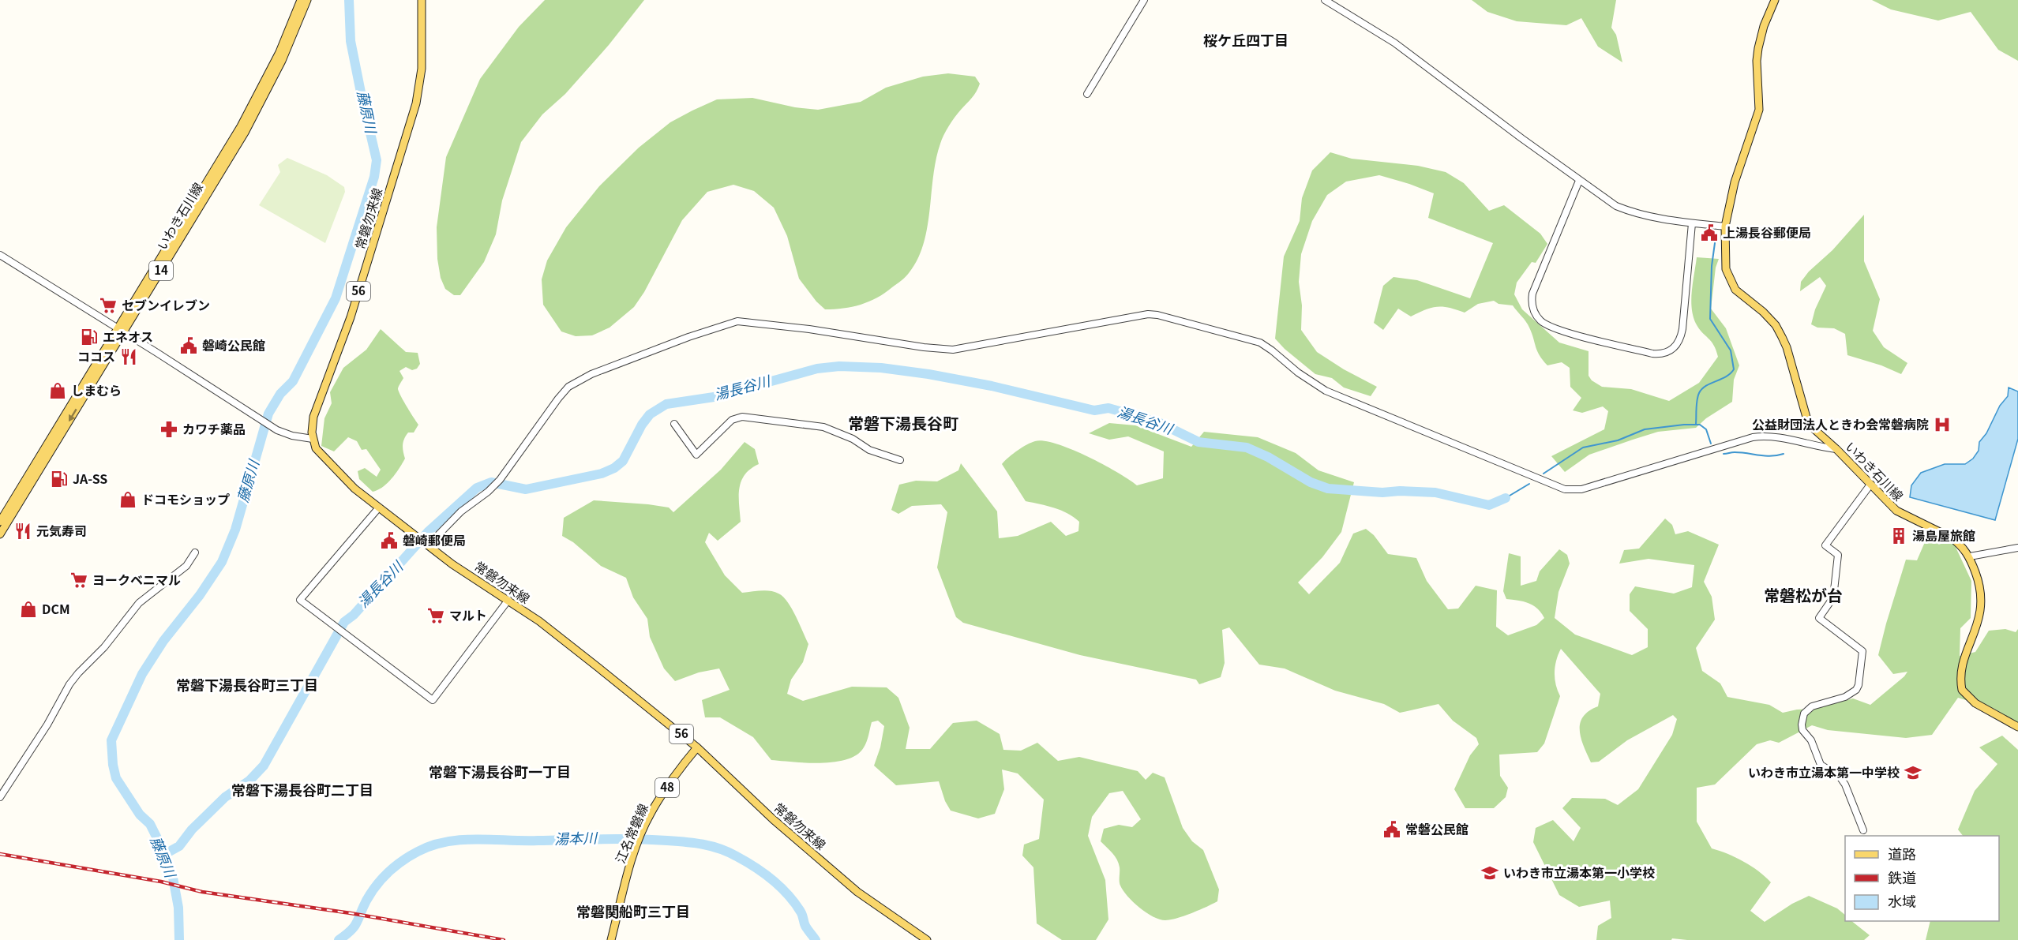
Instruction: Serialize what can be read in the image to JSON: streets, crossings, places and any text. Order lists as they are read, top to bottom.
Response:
{
  "streets": {
    "main road": [
      "いわき石川線",
      "常磐勿来線",
      "14",
      "56",
      "48",
      "江名常磐線"
    ]
  },
  "crossings": [
    ["常磐勿来線", "江名常磐線"]
  ],
  "districts": [
    "桜ケ丘四丁目",
    "常磐下湯長谷町",
    "常磐松が台",
    "常磐下湯長谷町三丁目",
    "常磐下湯長谷町一丁目",
    "常磐下湯長谷町二丁目",
    "常磐関船町三丁目"
  ],
  "water": ["藤原川", "湯長谷川", "湯本川"],
  "places": {
    "public building": [
      "上湯長谷郵便局",
      "磐崎公民館",
      "磐崎郵便局",
      "常磐公民館"
    ],
    "supermarket": ["セブンイレブン", "ヨークベニマル", "マルト"],
    "fuel station": ["エネオス", "JA-SS"],
    "restaurant": ["ココス", "元気寿司"],
    "shop": ["しまむら", "ドコモショップ", "DCM"],
    "hospital": ["公益財団法人ときわ会常磐病院"],
    "pharmacy": ["カワチ薬品"],
    "building": ["湯島屋旅館"],
    "school or university": ["いわき市立湯本第一中学校", "いわき市立湯本第一小学校"]
  },
  "legend": ["道路", "鉄道", "水域"]
}
